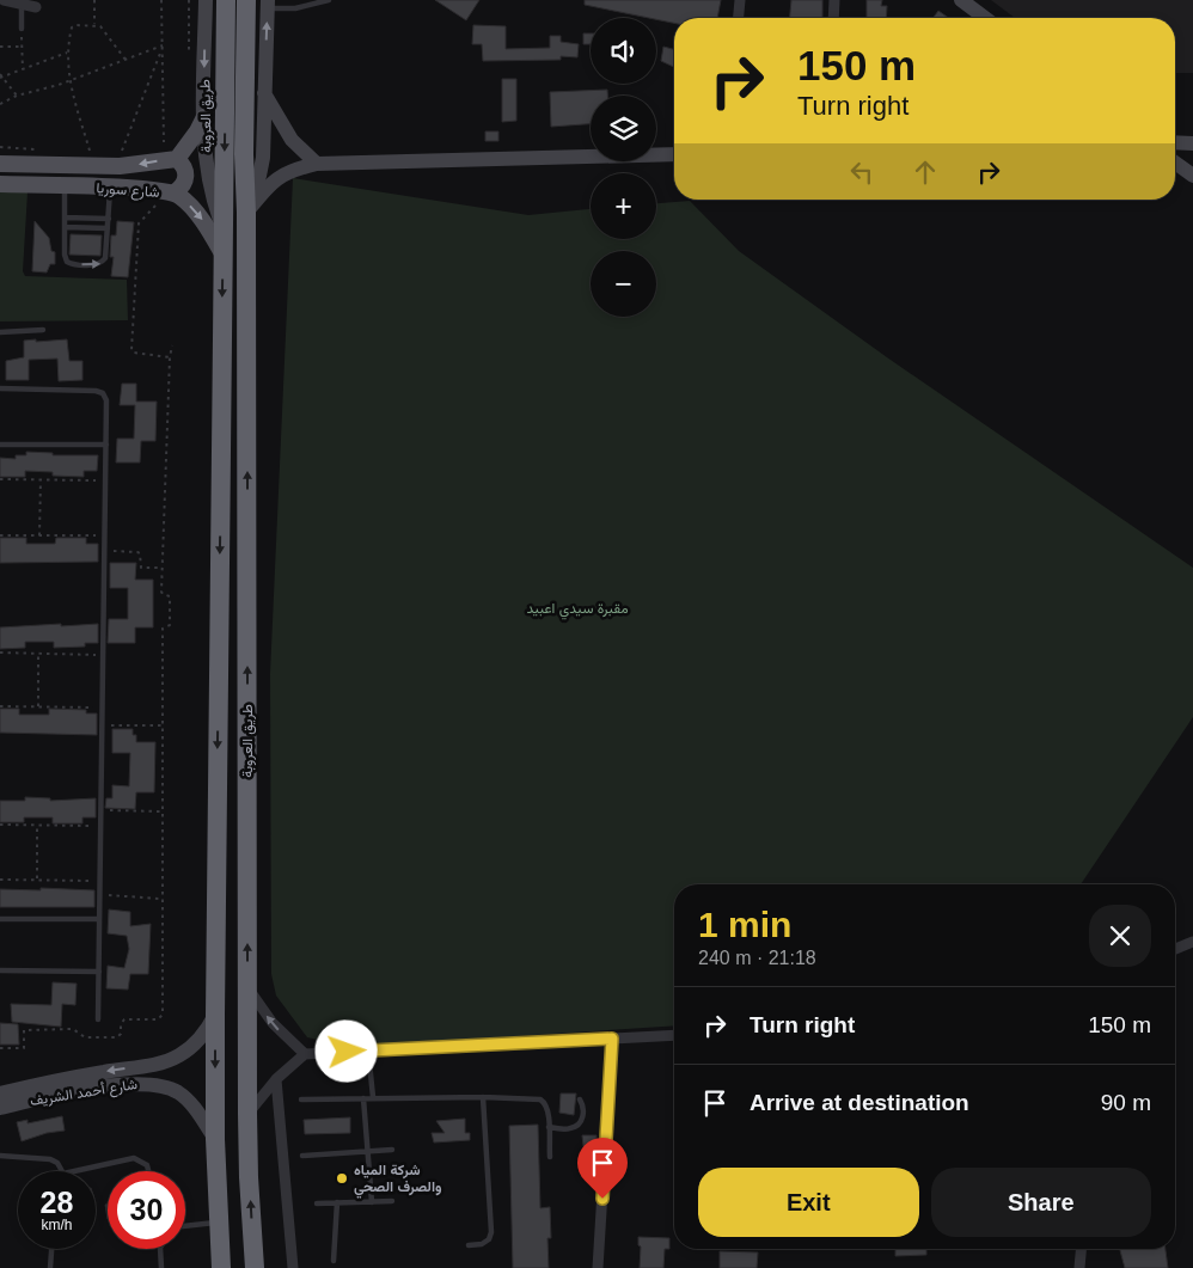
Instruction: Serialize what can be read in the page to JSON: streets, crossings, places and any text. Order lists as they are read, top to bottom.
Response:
{
  "streets": {
    "highway": ["طريق العروبة"],
    "main road": ["شارع سوريا", "شارع أحمد الشريف"]
  },
  "crossings": [
    ["طريق العروبة", "شارع سوريا"],
    ["طريق العروبة", "شارع أحمد الشريف"]
  ],
  "parks": ["مقبرة سيدي اعبيد"],
  "places": ["شركة المياه والصرف الصحي"],
  "page": {
    "map_buttons": ["+", "−"],
    "turn": ["150 m", "Turn right"],
    "heading": ["1 min", "240 m · 21:18"],
    "list": [
      {
        "name": "Turn right",
        "value": "150 m"
      },
      {
        "name": "Arrive at destination",
        "value": "90 m"
      }
    ],
    "buttons": ["Exit", "Share"],
    "speed": "28 km/h",
    "limit": "30"
  }
}
